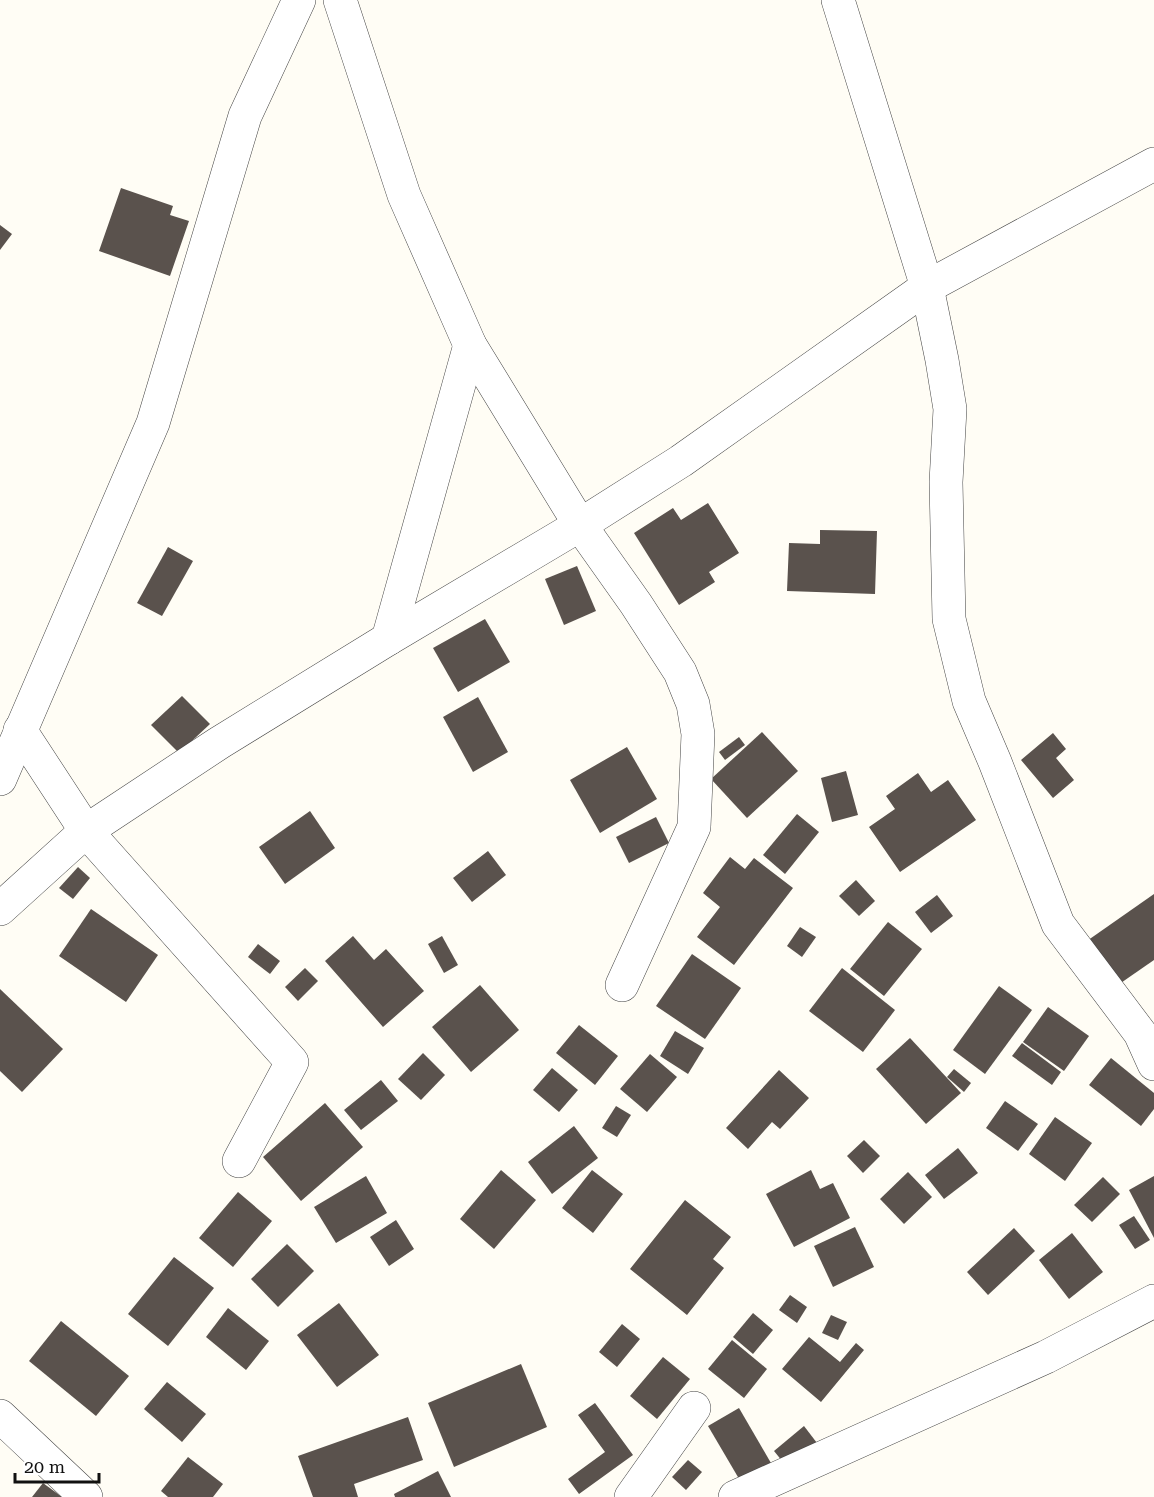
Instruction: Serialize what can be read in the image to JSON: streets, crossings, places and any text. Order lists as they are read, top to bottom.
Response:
{
  "scale_bar": "20 m"
}
